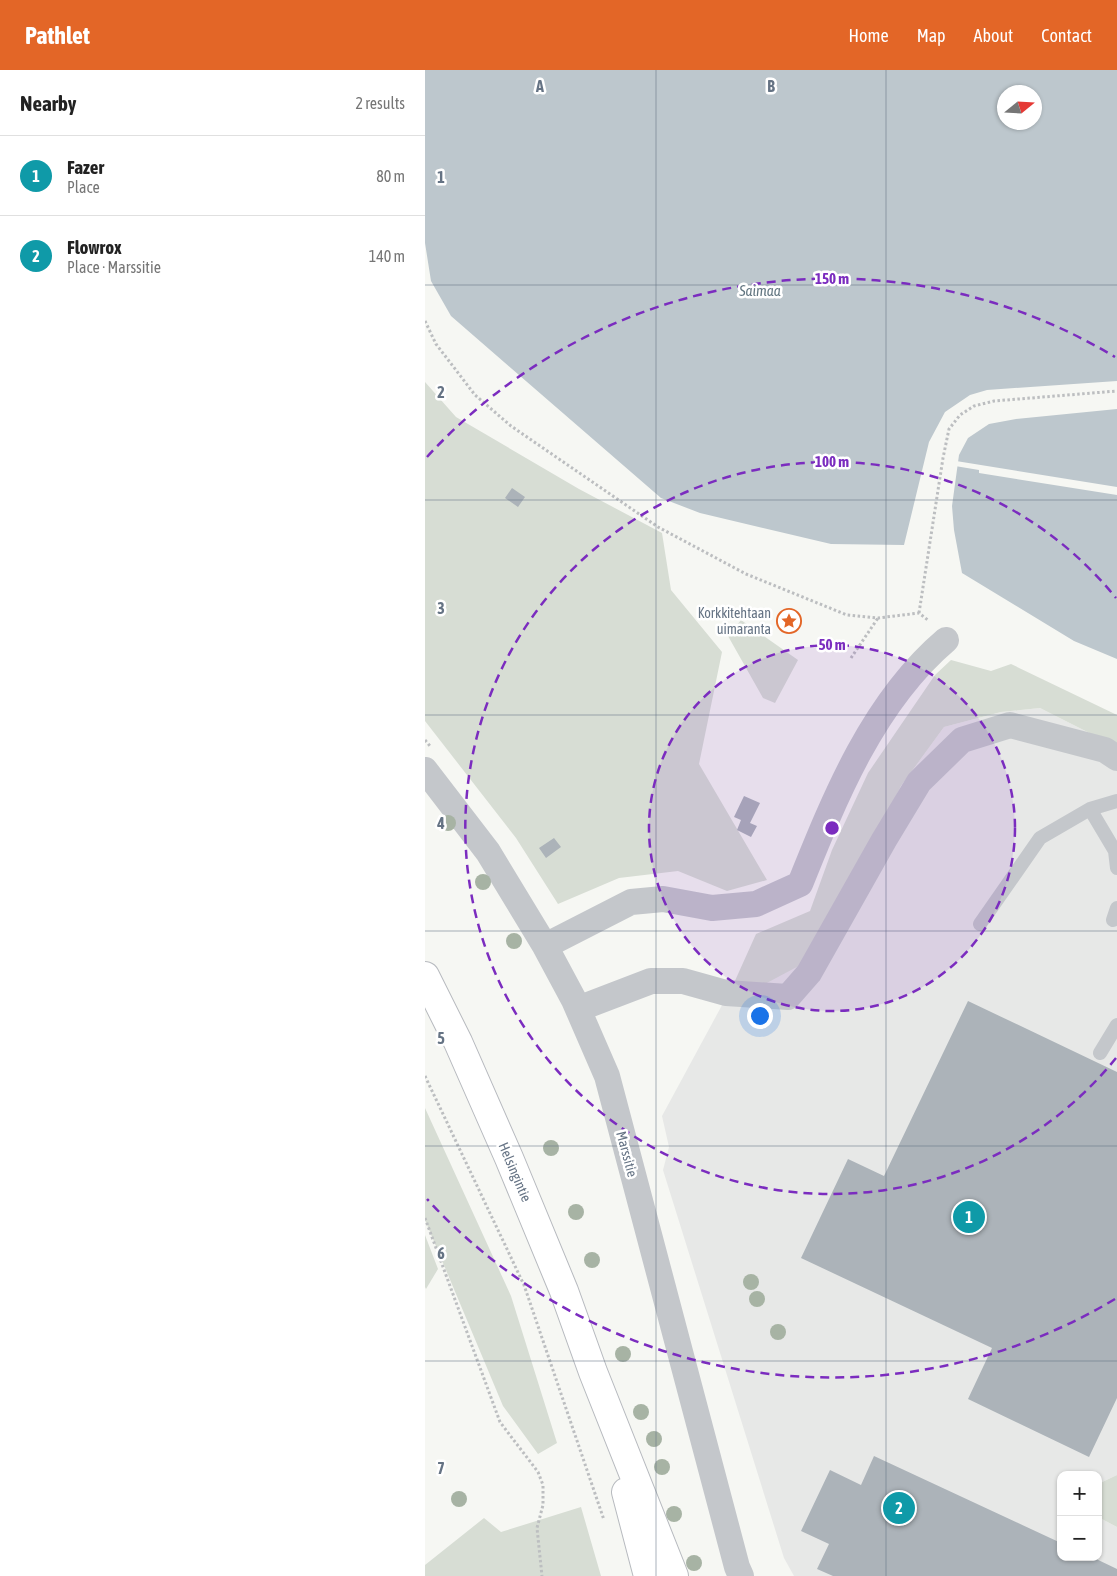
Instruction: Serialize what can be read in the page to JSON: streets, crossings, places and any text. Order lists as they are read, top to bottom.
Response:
{
  "streets": {
    "main road": ["Helsingintie"],
    "street": ["Marssitie"]
  },
  "water": ["Saimaa"],
  "places": {
    "place": ["Korkkitehtaan uimaranta"]
  },
  "north": "right",
  "page": {
    "header": "Pathlet",
    "nav": [
      "Home",
      "Map",
      "About",
      "Contact"
    ],
    "heading": ["Nearby", "2 results"],
    "list": [
      {
        "mark": "1",
        "name": "Fazer",
        "note": "Place",
        "value": "80 m"
      },
      {
        "mark": "2",
        "name": "Flowrox",
        "note": "Place · Marssitie",
        "value": "140 m"
      }
    ],
    "pins": ["1", "2"],
    "map_buttons": ["+", "−"]
  },
  "grid": {
    "columns": ["A", "B"],
    "rows": [
      "1",
      "2",
      "3",
      "4",
      "5",
      "6",
      "7"
    ]
  },
  "rings": ["150 m", "100 m", "50 m"]
}
